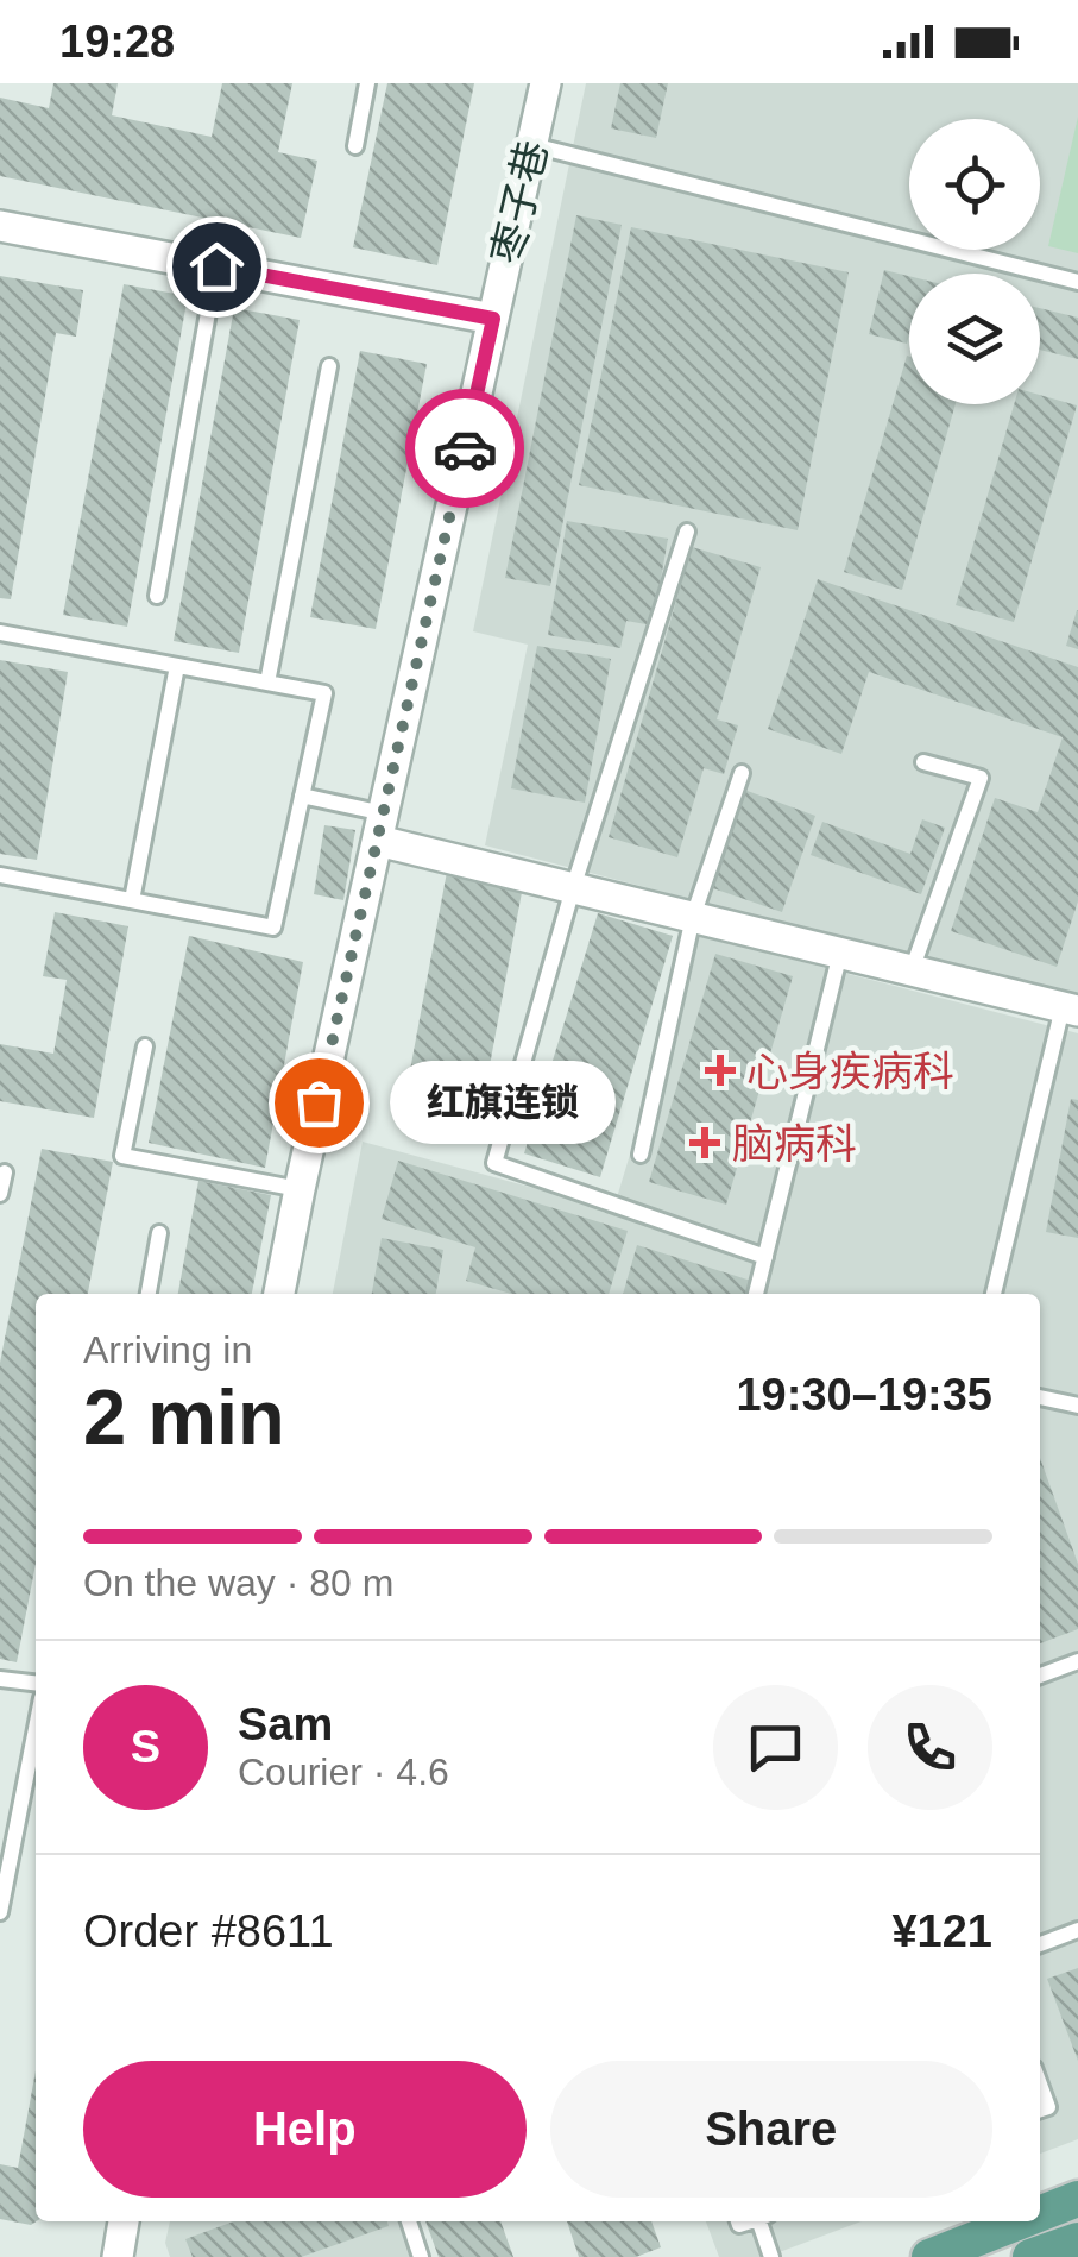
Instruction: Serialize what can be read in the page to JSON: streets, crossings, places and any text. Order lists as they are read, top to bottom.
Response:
{
  "streets": {
    "street": ["枣子巷"]
  },
  "places": {
    "health": ["心身疾病科", "脑病科"],
    "other": ["红旗连锁"]
  },
  "page": {
    "status": "19:28",
    "bubble": "红旗连锁",
    "heading": ["2 min", "Arriving in", "19:30–19:35"],
    "panel": [
      "Sam",
      "Courier · 4.6",
      "Order #8611",
      "¥121"
    ],
    "bar": "On the way · 80 m",
    "round": "S",
    "buttons": ["Help", "Share"]
  }
}
